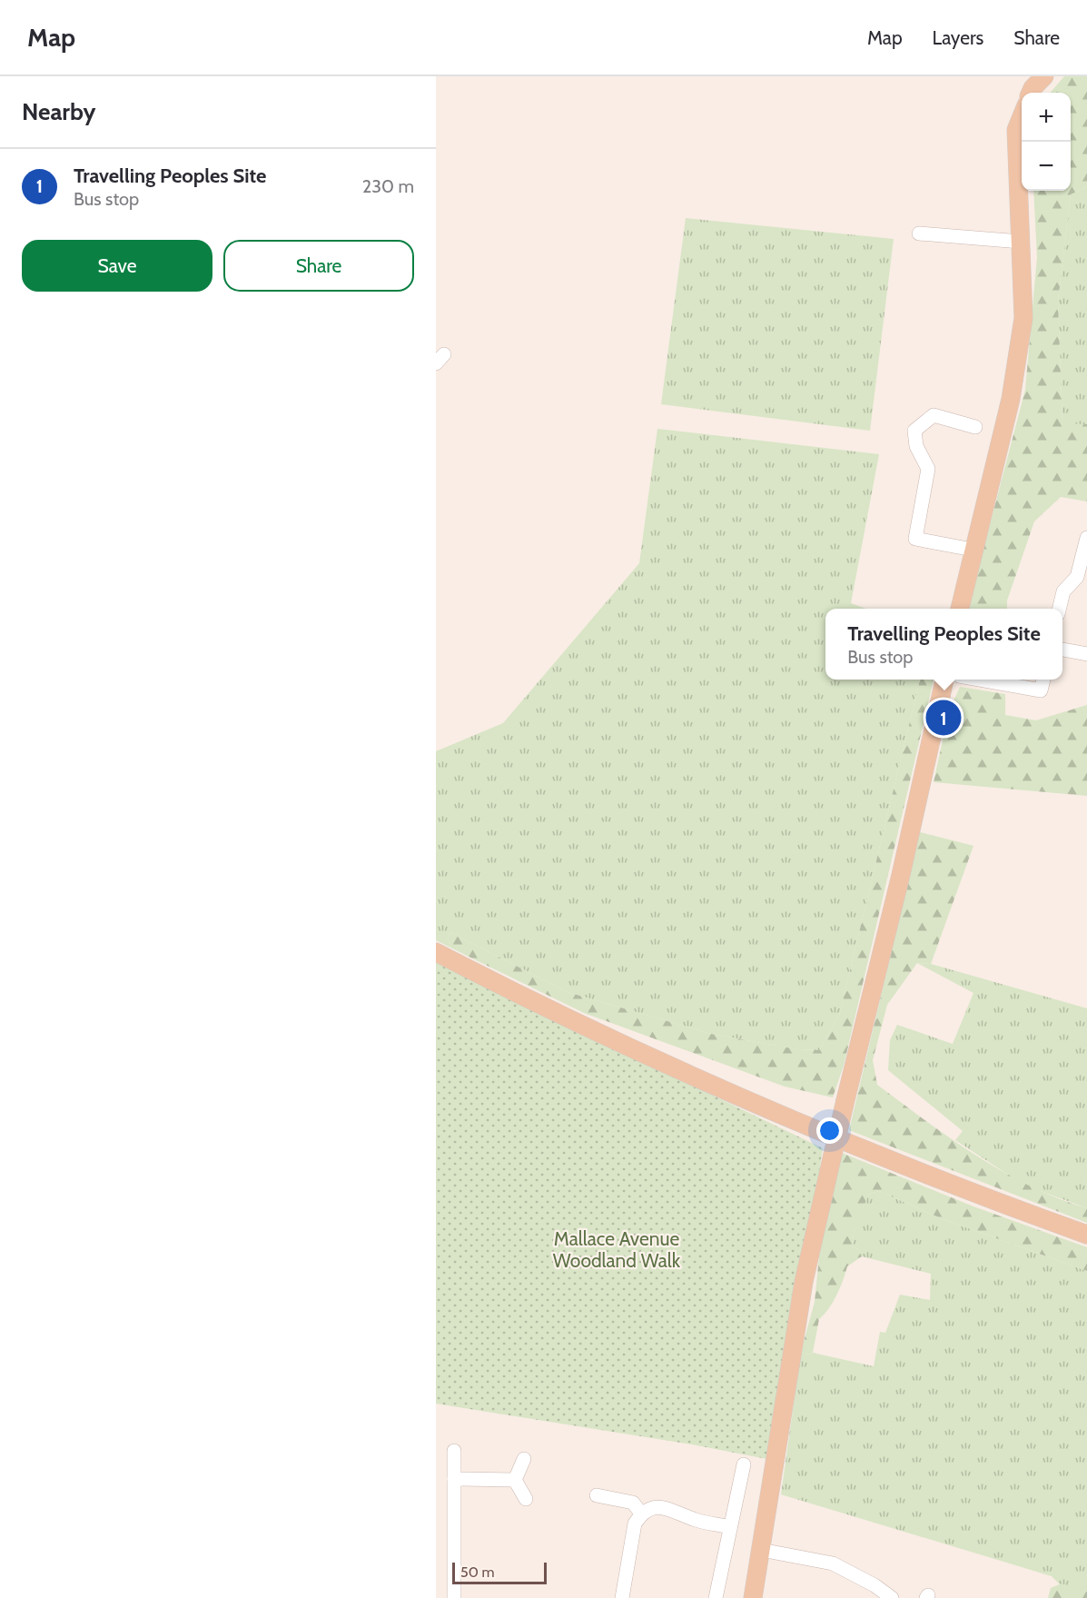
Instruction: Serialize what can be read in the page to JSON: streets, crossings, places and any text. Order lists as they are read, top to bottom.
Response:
{
  "parks": ["Mallace Avenue Woodland Walk"],
  "scale_bar": "50 m",
  "page": {
    "header": "Map",
    "nav": ["Map", "Layers", "Share"],
    "heading": "Nearby",
    "map_buttons": ["+", "−"],
    "list": [
      {
        "mark": "1",
        "name": "Travelling Peoples Site",
        "note": "Bus stop",
        "value": "230 m"
      }
    ],
    "buttons": ["Save", "Share"],
    "popup": ["Travelling Peoples Site", "Bus stop"],
    "pins": "1",
    "scale": "50 m"
  }
}
